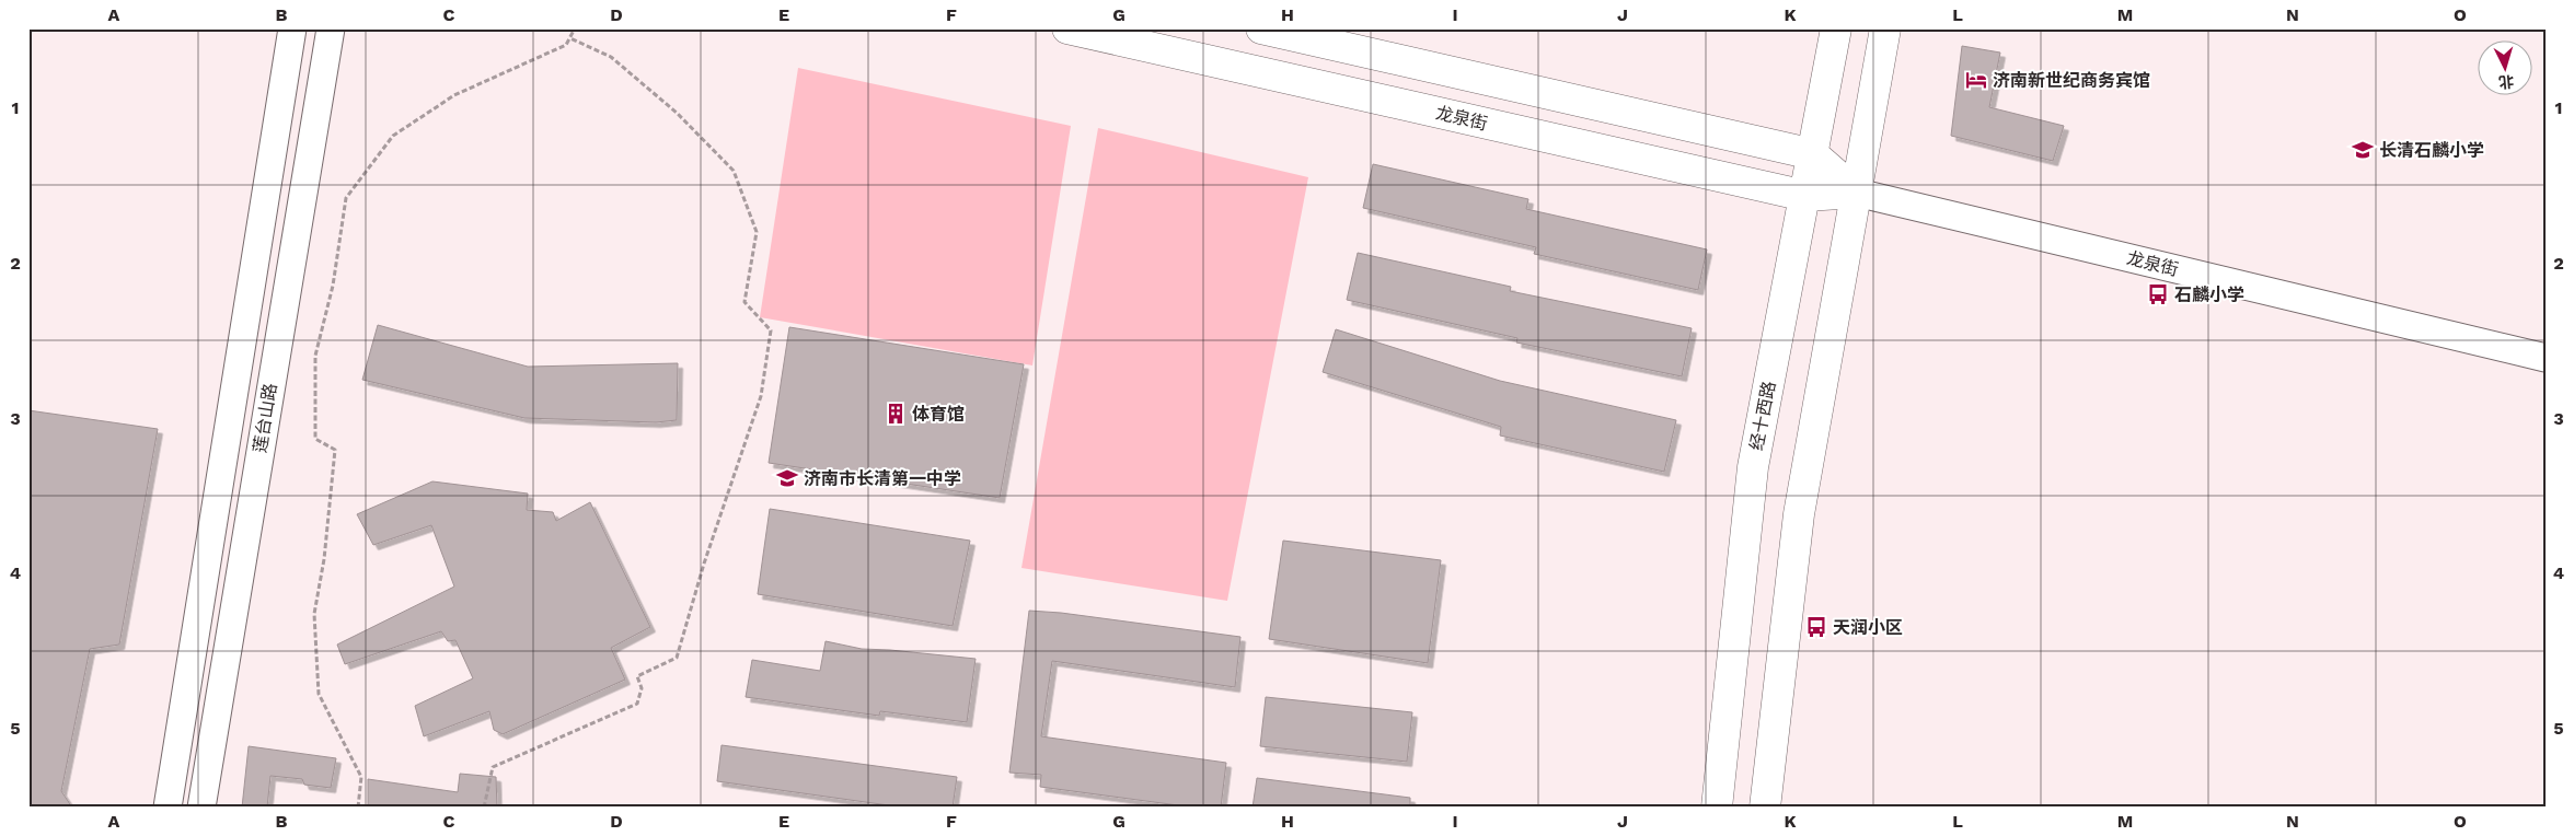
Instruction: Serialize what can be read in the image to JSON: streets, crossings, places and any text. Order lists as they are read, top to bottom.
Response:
{
  "streets": {
    "main road": ["龙泉街", "经十西路", "莲台山路"]
  },
  "crossings": [
    ["龙泉街", "经十西路"]
  ],
  "places": {
    "hotel": ["济南新世纪商务宾馆"],
    "school or university": ["长清石麟小学", "济南市长清第一中学"],
    "bus stop": ["石麟小学", "天润小区"],
    "building": ["体育馆"]
  },
  "north": "bottom",
  "grid": {
    "columns": [
      "A",
      "B",
      "C",
      "D",
      "E",
      "F",
      "G",
      "H",
      "I",
      "J",
      "K",
      "L",
      "M",
      "N",
      "O"
    ],
    "rows": [
      "1",
      "2",
      "3",
      "4",
      "5"
    ]
  }
}
